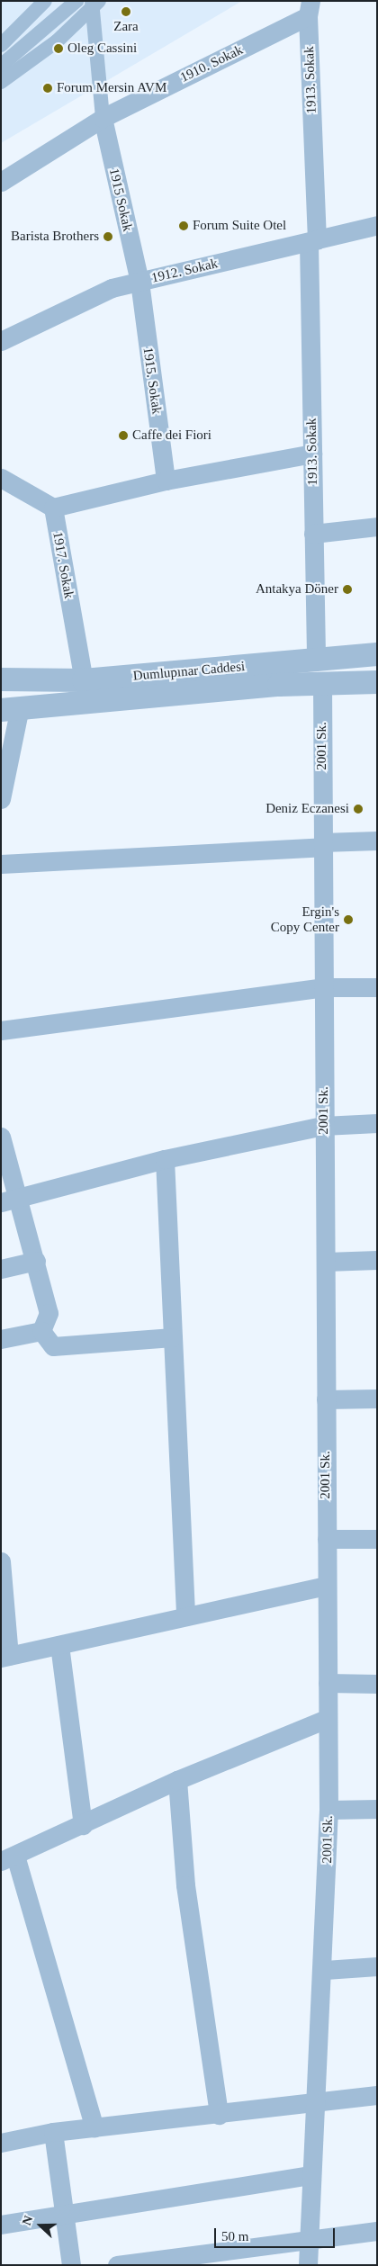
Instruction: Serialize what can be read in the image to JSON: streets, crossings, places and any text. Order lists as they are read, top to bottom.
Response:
{
  "streets": {
    "street": [
      "1910. Sokak",
      "1913. Sokak",
      "1915 Sokak",
      "1912. Sokak",
      "1915. Sokak",
      "1917. Sokak",
      "Dumlupınar Caddesi",
      "2001 Sk."
    ]
  },
  "crossings": [
    ["1910. Sokak", "1913. Sokak"],
    ["1910. Sokak", "1915 Sokak"],
    ["1913. Sokak", "1912. Sokak"],
    ["1913. Sokak", "Dumlupınar Caddesi"],
    ["1915 Sokak", "1912. Sokak"],
    ["1915 Sokak", "1915. Sokak"],
    ["1912. Sokak", "1915. Sokak"],
    ["1917. Sokak", "Dumlupınar Caddesi"],
    ["Dumlupınar Caddesi", "2001 Sk."]
  ],
  "places": [
    "Zara",
    "Oleg Cassini",
    "Forum Mersin AVM",
    "Forum Suite Otel",
    "Barista Brothers",
    "Caffe dei Fiori",
    "Antakya Döner",
    "Deniz Eczanesi",
    "Ergin's Copy Center"
  ],
  "scale_bar": "50 m",
  "north": "left"
}
